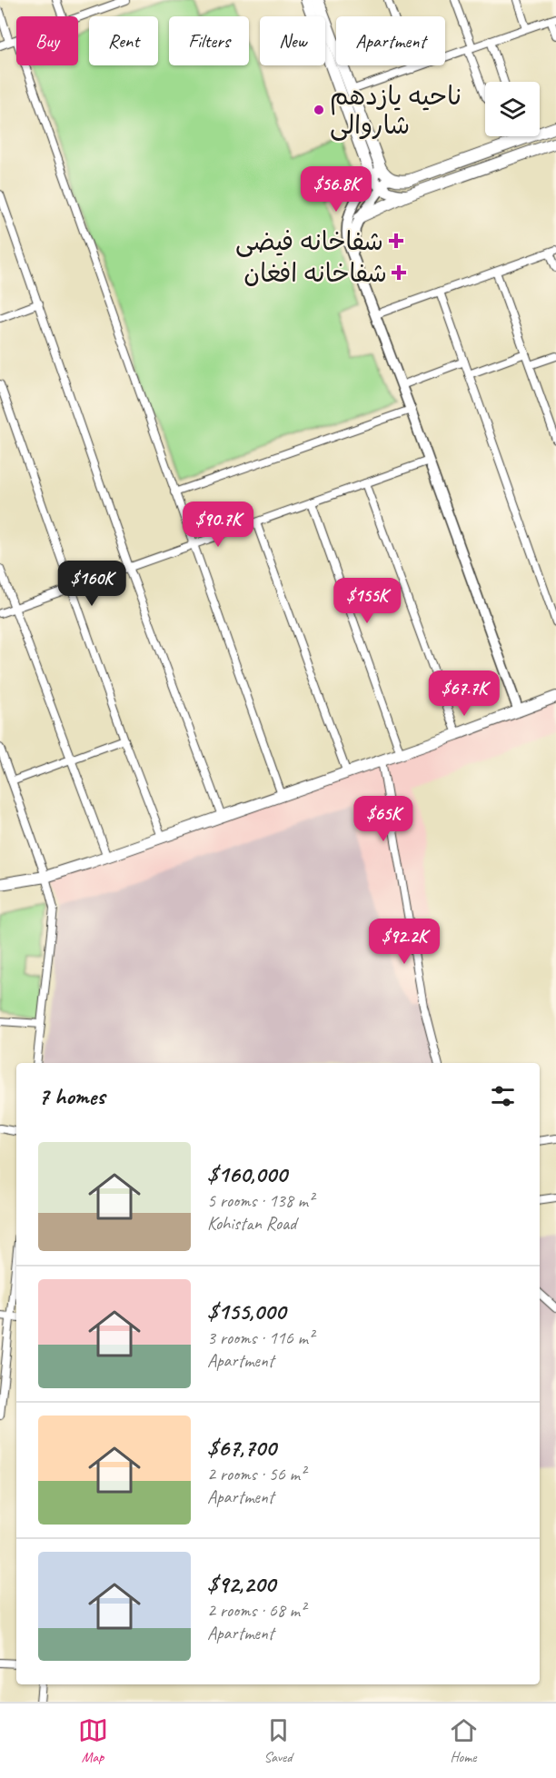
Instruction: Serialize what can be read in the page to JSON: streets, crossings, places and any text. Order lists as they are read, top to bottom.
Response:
{
  "places": {
    "other": ["ناحیه یازدهم شاروالی"],
    "health": ["شفاخانه فیضی", "شفاخانه افغان"]
  },
  "page": {
    "chip": [
      "Buy",
      "Rent",
      "Filters",
      "New",
      "Apartment"
    ],
    "price": [
      "$56.8K",
      "$90.7K",
      "$160K",
      "$155K",
      "$67.7K",
      "$65K",
      "$92.2K"
    ],
    "heading": "7 homes",
    "list": [
      {
        "name": "$160,000",
        "note": "5 rooms · 138 m² · Kohistan Road"
      },
      {
        "name": "$155,000",
        "note": "3 rooms · 116 m² · Apartment"
      },
      {
        "name": "$67,700",
        "note": "2 rooms · 56 m² · Apartment"
      },
      {
        "name": "$92,200",
        "note": "2 rooms · 68 m² · Apartment"
      }
    ],
    "tabs": ["Map", "Saved", "Home"]
  }
}
